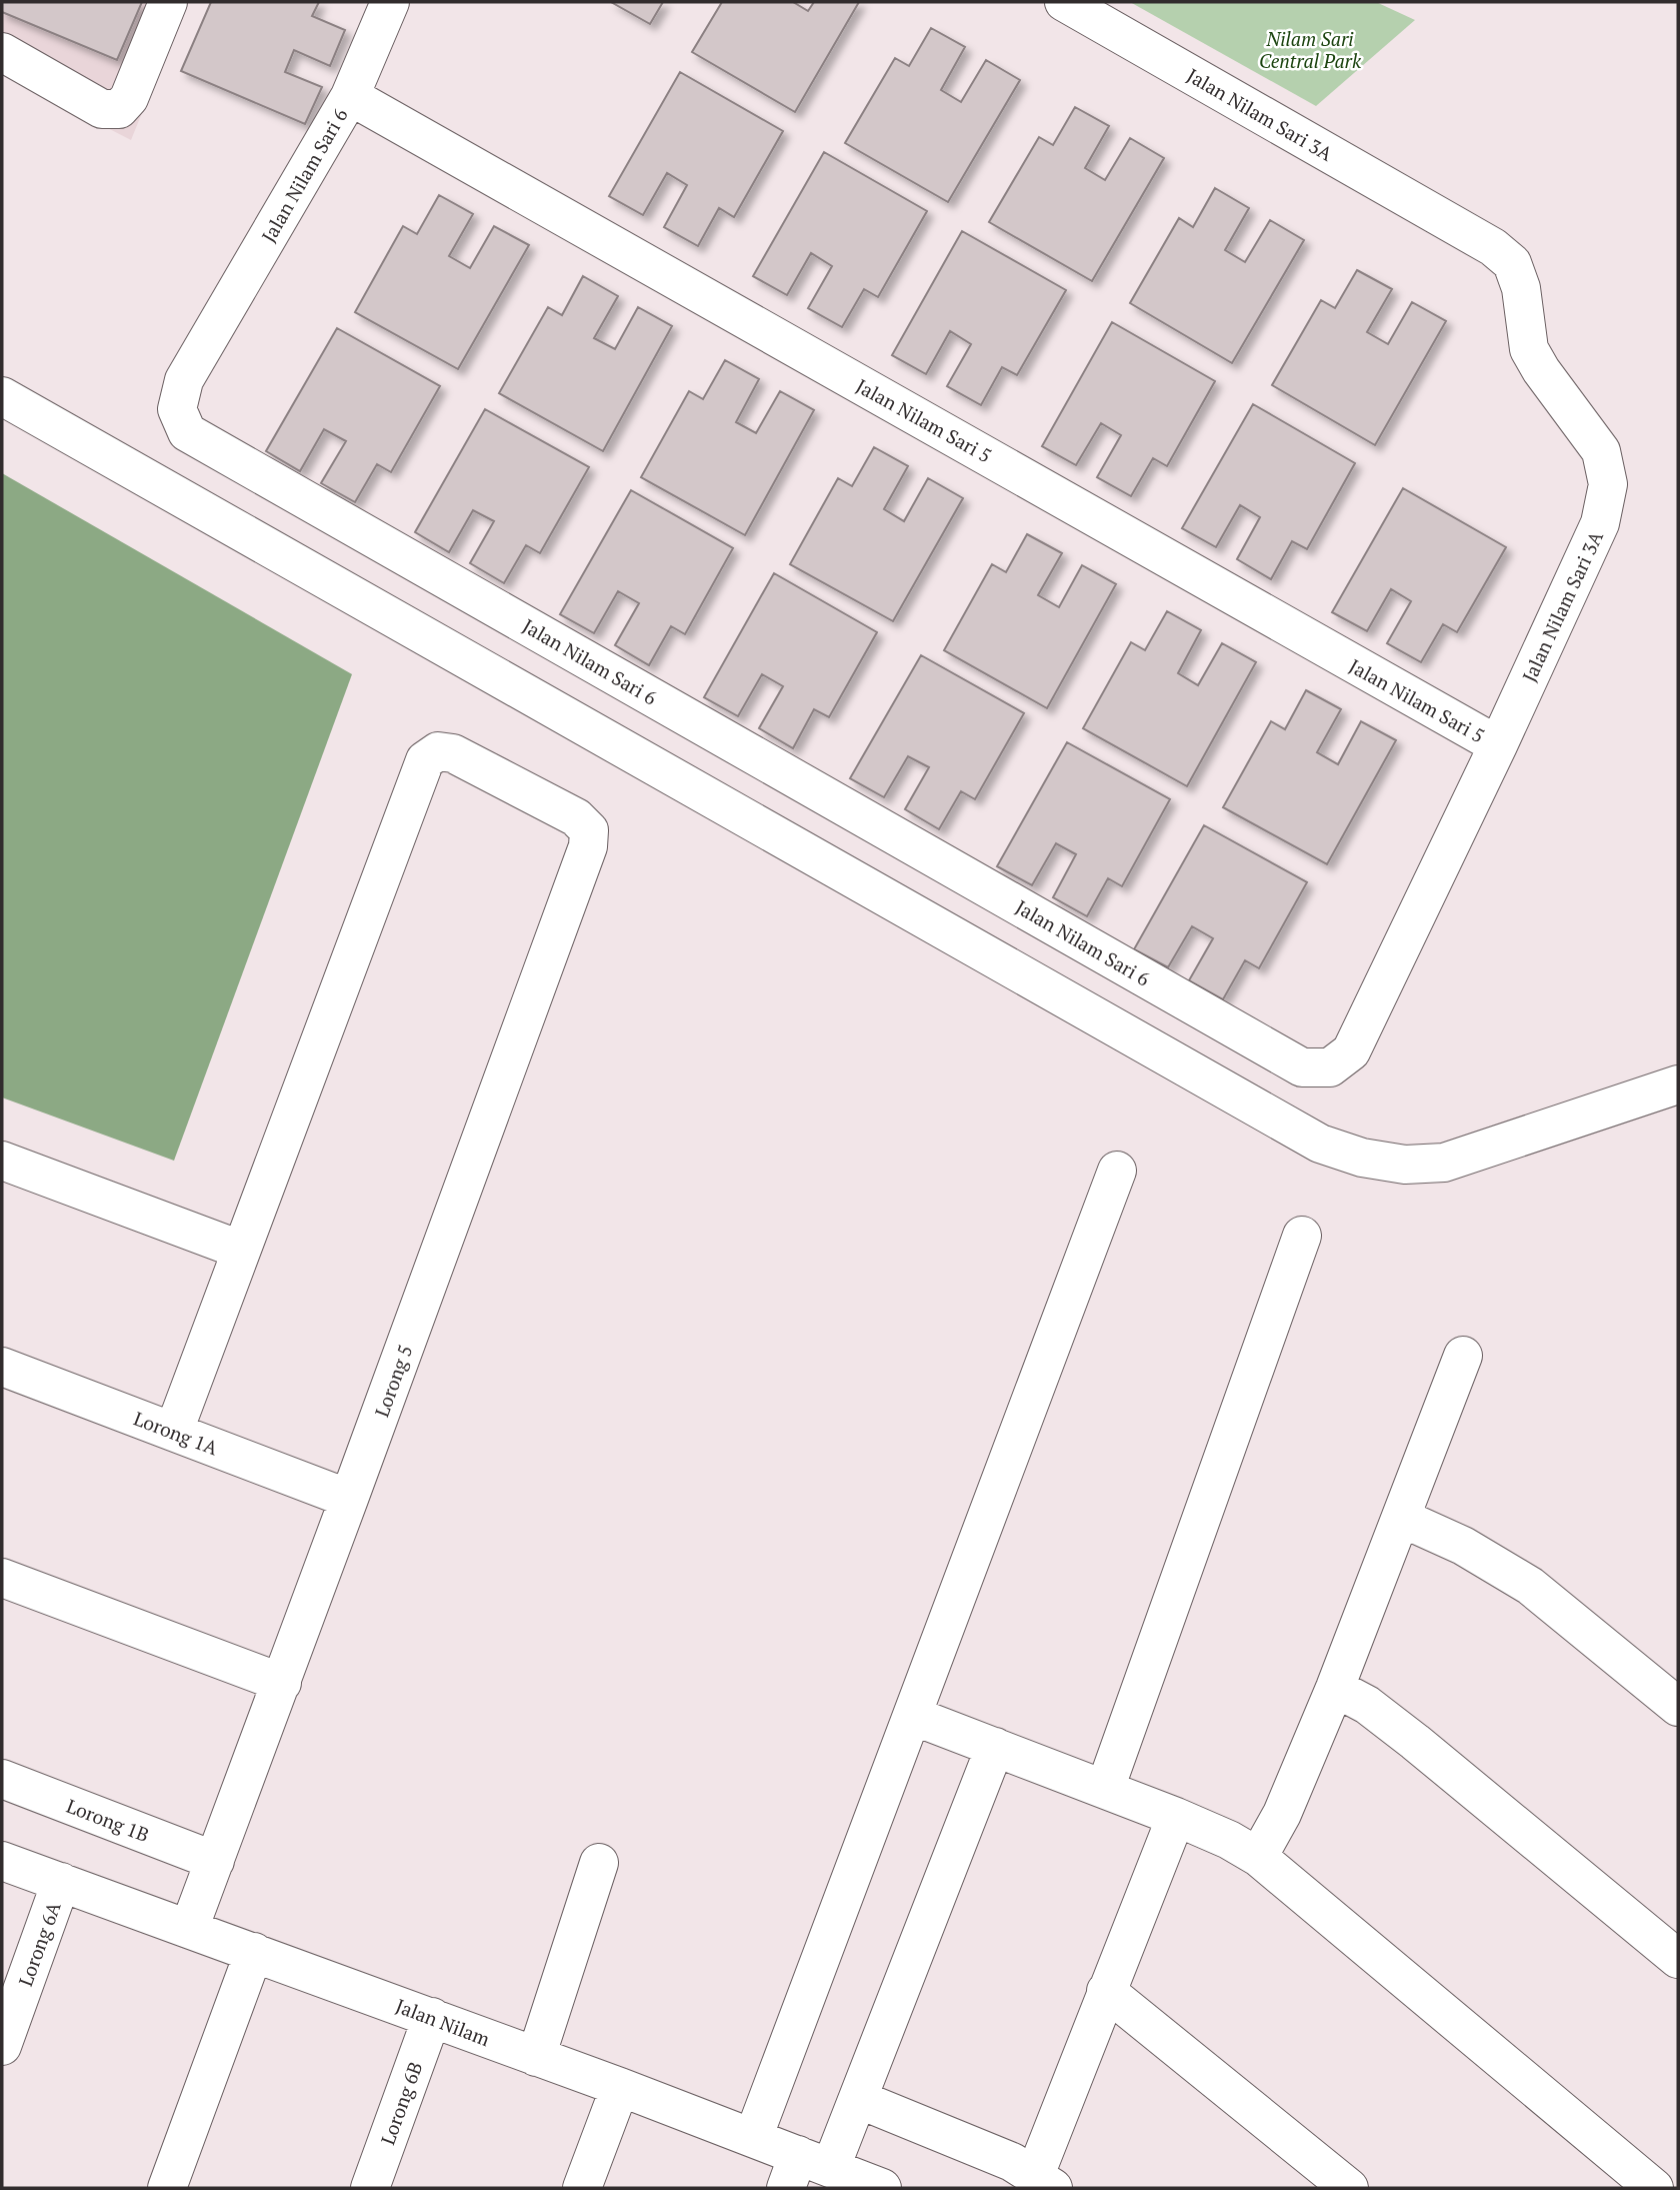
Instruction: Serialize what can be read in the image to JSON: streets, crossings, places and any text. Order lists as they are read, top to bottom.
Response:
{
  "streets": {
    "street": [
      "Jalan Nilam Sari 3A",
      "Jalan Nilam Sari 6",
      "Jalan Nilam Sari 5",
      "Lorong 5",
      "Lorong 1A",
      "Lorong 1B",
      "Lorong 6A",
      "Jalan Nilam",
      "Lorong 6B"
    ]
  },
  "crossings": [
    ["Jalan Nilam Sari 3A", "Jalan Nilam Sari 6"],
    ["Jalan Nilam Sari 3A", "Jalan Nilam Sari 5"],
    ["Jalan Nilam Sari 6", "Jalan Nilam Sari 5"],
    ["Lorong 5", "Lorong 1A"],
    ["Lorong 5", "Lorong 1B"],
    ["Lorong 5", "Jalan Nilam"],
    ["Lorong 6A", "Jalan Nilam"],
    ["Jalan Nilam", "Lorong 6B"]
  ],
  "parks": ["Nilam Sari Central Park"]
}
